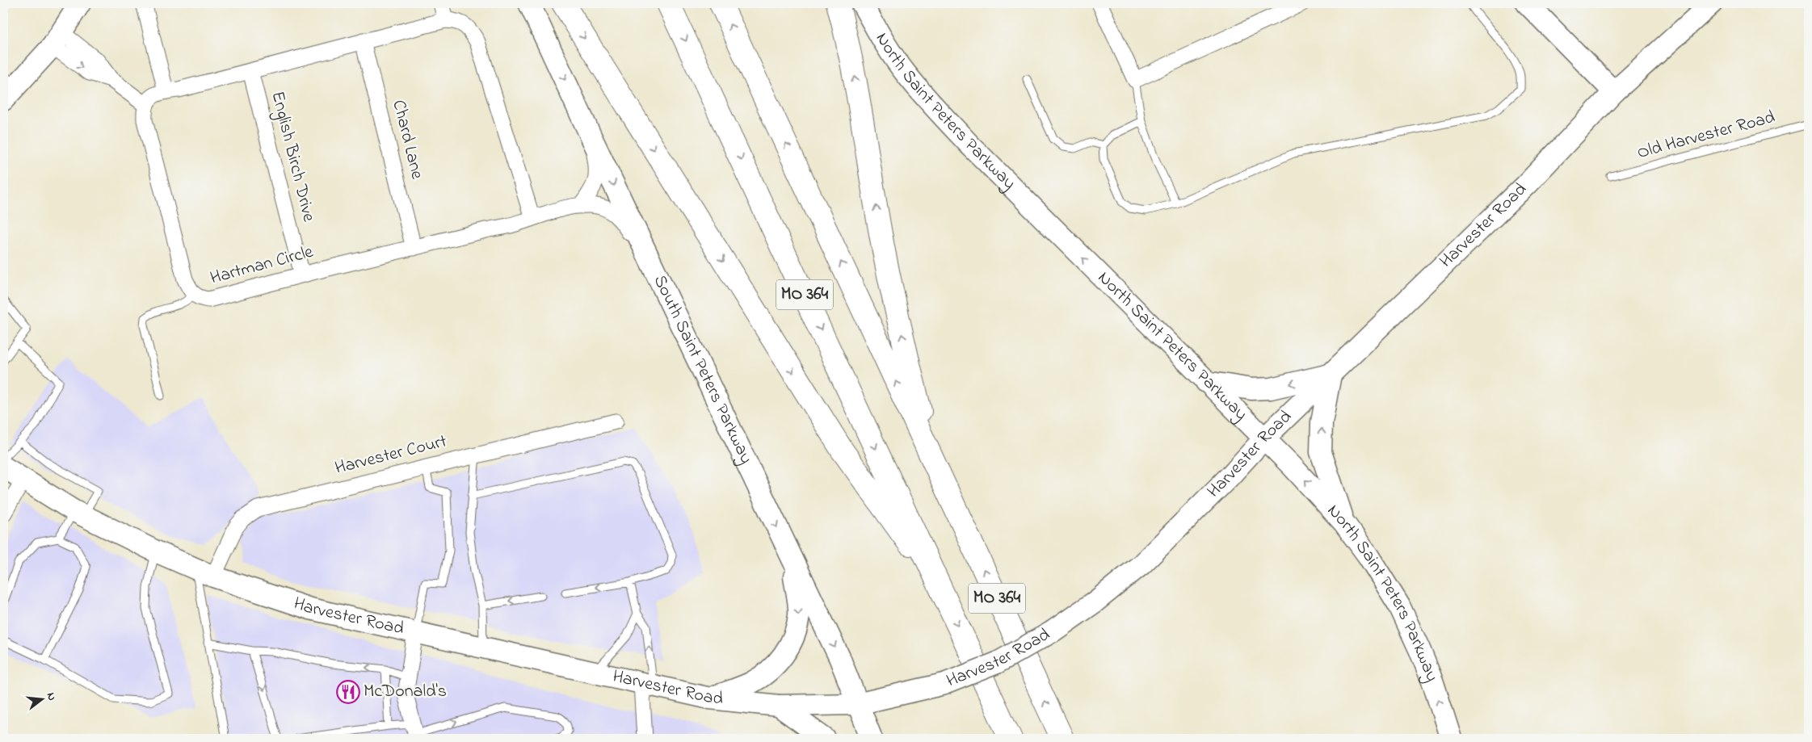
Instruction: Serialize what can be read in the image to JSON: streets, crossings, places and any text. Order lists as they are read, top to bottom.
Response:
{
  "streets": {
    "highway": ["MO 364"],
    "main road": ["North Saint Peters Parkway", "Harvester Road", "South Saint Peters Parkway"],
    "street": [
      "Chard Lane",
      "English Birch Drive",
      "Hartman Circle",
      "Harvester Court"
    ],
    "lane": ["Old Harvester Road"]
  },
  "crossings": [
    ["North Saint Peters Parkway", "Harvester Road"],
    ["Chard Lane", "Hartman Circle"],
    ["English Birch Drive", "Hartman Circle"],
    ["Harvester Road", "South Saint Peters Parkway"],
    ["Harvester Road", "Harvester Court"],
    ["Hartman Circle", "South Saint Peters Parkway"]
  ],
  "one_way": ["North Saint Peters Parkway", "South Saint Peters Parkway"],
  "places": {
    "restaurant": ["McDonald's"]
  },
  "north": "right"
}
